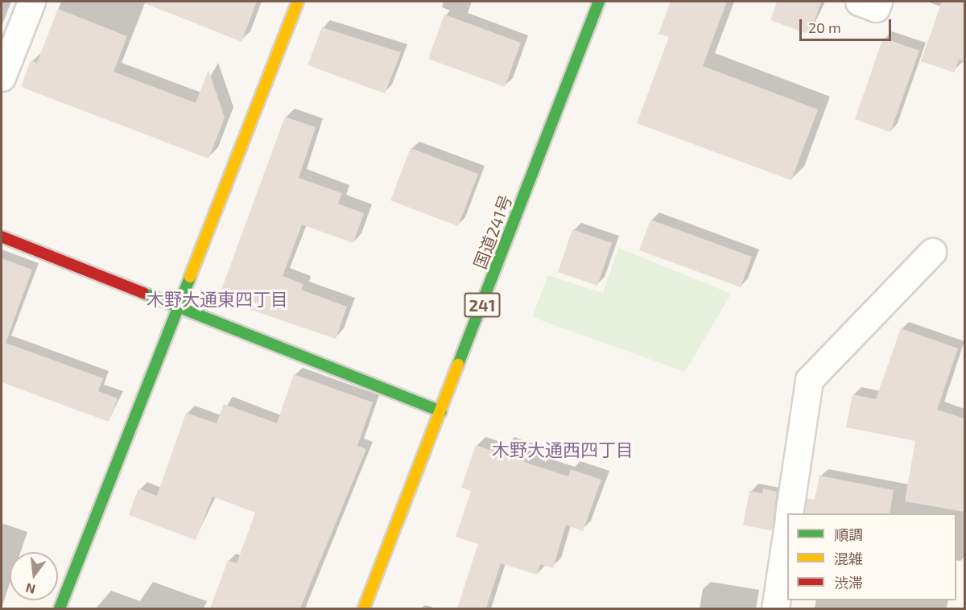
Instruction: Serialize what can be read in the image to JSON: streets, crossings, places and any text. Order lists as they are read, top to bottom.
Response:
{
  "streets": {
    "main road": ["国道241号", "241"]
  },
  "districts": ["木野大通東四丁目", "木野大通西四丁目"],
  "legend": ["順調", "混雑", "渋滞"],
  "scale_bar": "20 m",
  "north": "bottom"
}
